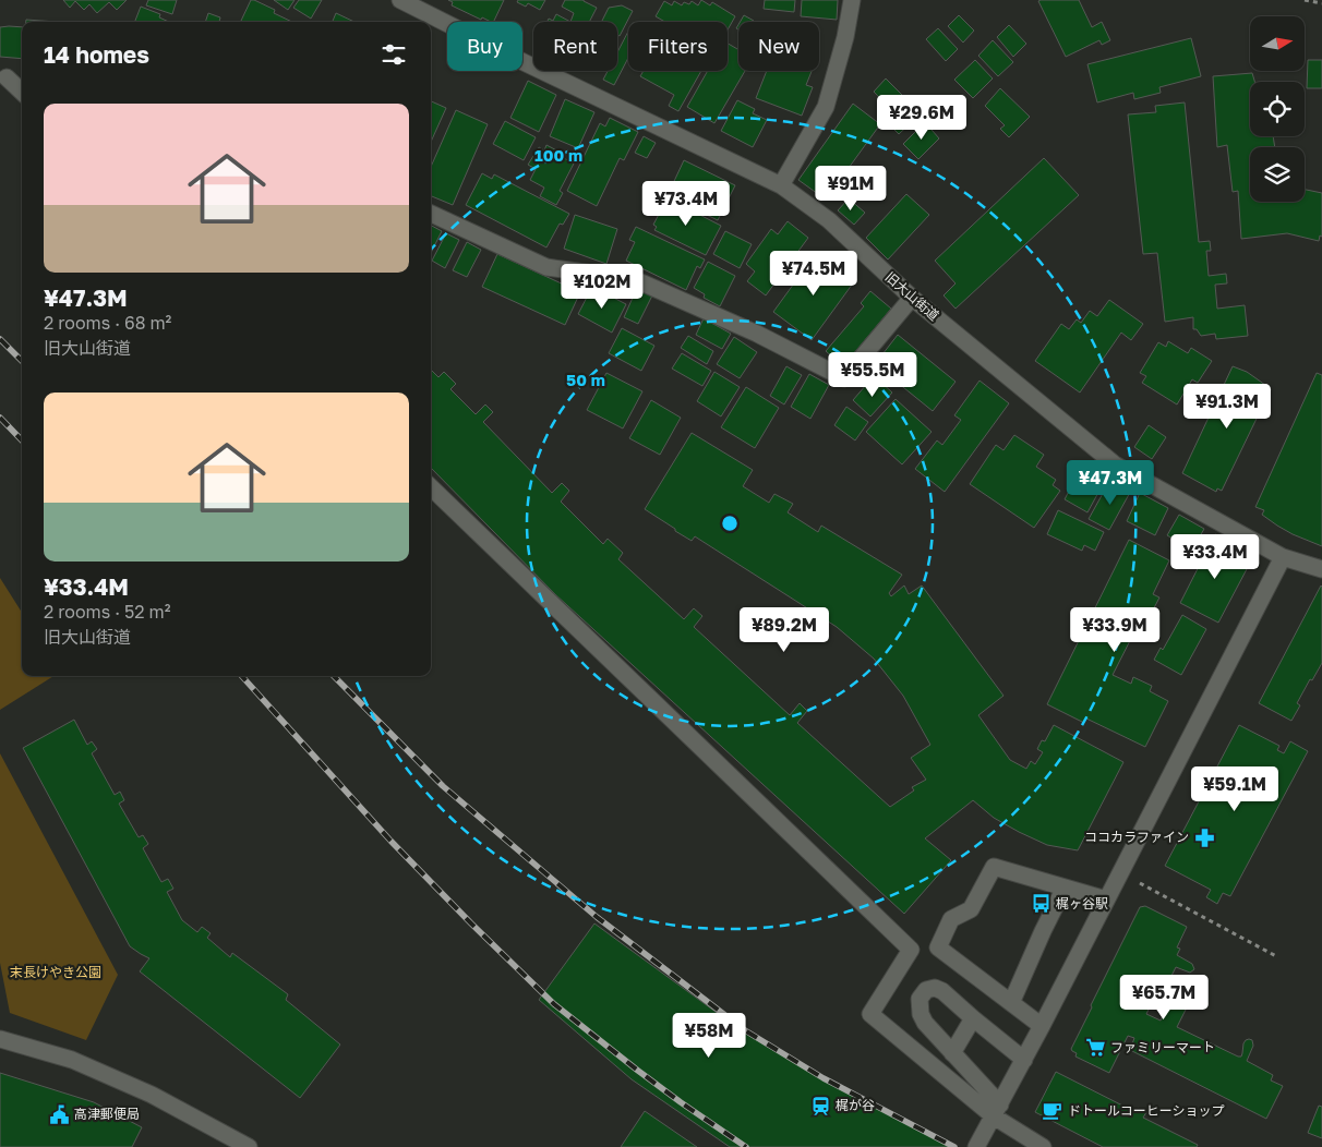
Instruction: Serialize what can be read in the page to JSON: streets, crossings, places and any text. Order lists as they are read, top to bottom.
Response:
{
  "streets": {
    "street": ["旧大山街道"]
  },
  "parks": ["末長けやき公園"],
  "places": {
    "pharmacy": ["ココカラファイン"],
    "bus stop": ["梶ヶ谷駅"],
    "supermarket": ["ファミリーマート"],
    "station": ["梶が谷"],
    "cafe": ["ドトールコーヒーショップ"],
    "public building": ["高津郵便局"]
  },
  "north": "right",
  "page": {
    "chip": [
      "Buy",
      "Rent",
      "Filters",
      "New"
    ],
    "heading": "14 homes",
    "list": [
      {
        "name": "¥47.3M",
        "note": "2 rooms · 68 m² · 旧大山街道"
      },
      {
        "name": "¥33.4M",
        "note": "2 rooms · 52 m² · 旧大山街道"
      }
    ],
    "price": [
      "¥29.6M",
      "¥91M",
      "¥73.4M",
      "¥74.5M",
      "¥102M",
      "¥55.5M",
      "¥91.3M",
      "¥47.3M",
      "¥33.4M",
      "¥89.2M",
      "¥33.9M",
      "¥59.1M",
      "¥65.7M",
      "¥58M"
    ]
  },
  "rings": ["100 m", "50 m"]
}
